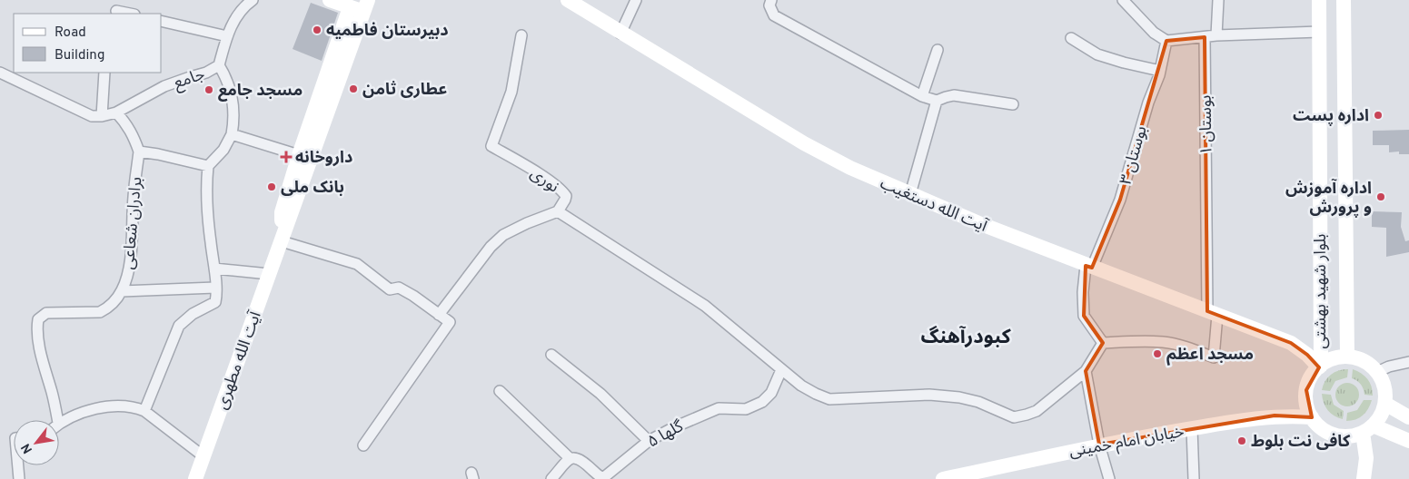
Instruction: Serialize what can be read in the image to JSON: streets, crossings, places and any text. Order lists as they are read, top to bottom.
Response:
{
  "streets": {
    "main road": [
      "آیت الله دستغیب",
      "بلوار شهید بهشتی",
      "آیت الله مطهری",
      "خیابان امام خمینی"
    ],
    "street": [
      "جامع",
      "بوستان ۱",
      "بوستان ۳",
      "نوری",
      "برادران شعاعی",
      "گلها ۵"
    ]
  },
  "crossings": [
    ["بوستان ۱", "بوستان ۳"],
    ["بوستان ۱", "آیت الله دستغیب"],
    ["بوستان ۳", "آیت الله دستغیب"],
    ["آیت الله دستغیب", "بلوار شهید بهشتی"],
    ["آیت الله دستغیب", "خیابان امام خمینی"],
    ["بلوار شهید بهشتی", "خیابان امام خمینی"]
  ],
  "districts": ["کبودرآهنگ"],
  "places": {
    "other": [
      "دبیرستان فاطمیه",
      "عطاری ثامن",
      "مسجد جامع",
      "اداره پست",
      "بانک ملی",
      "اداره آموزش و پرورش",
      "مسجد اعظم",
      "کافی نت بلوط"
    ],
    "health": ["داروخانه"]
  },
  "legend": ["Road", "Building"],
  "north": "bottom left"
}
